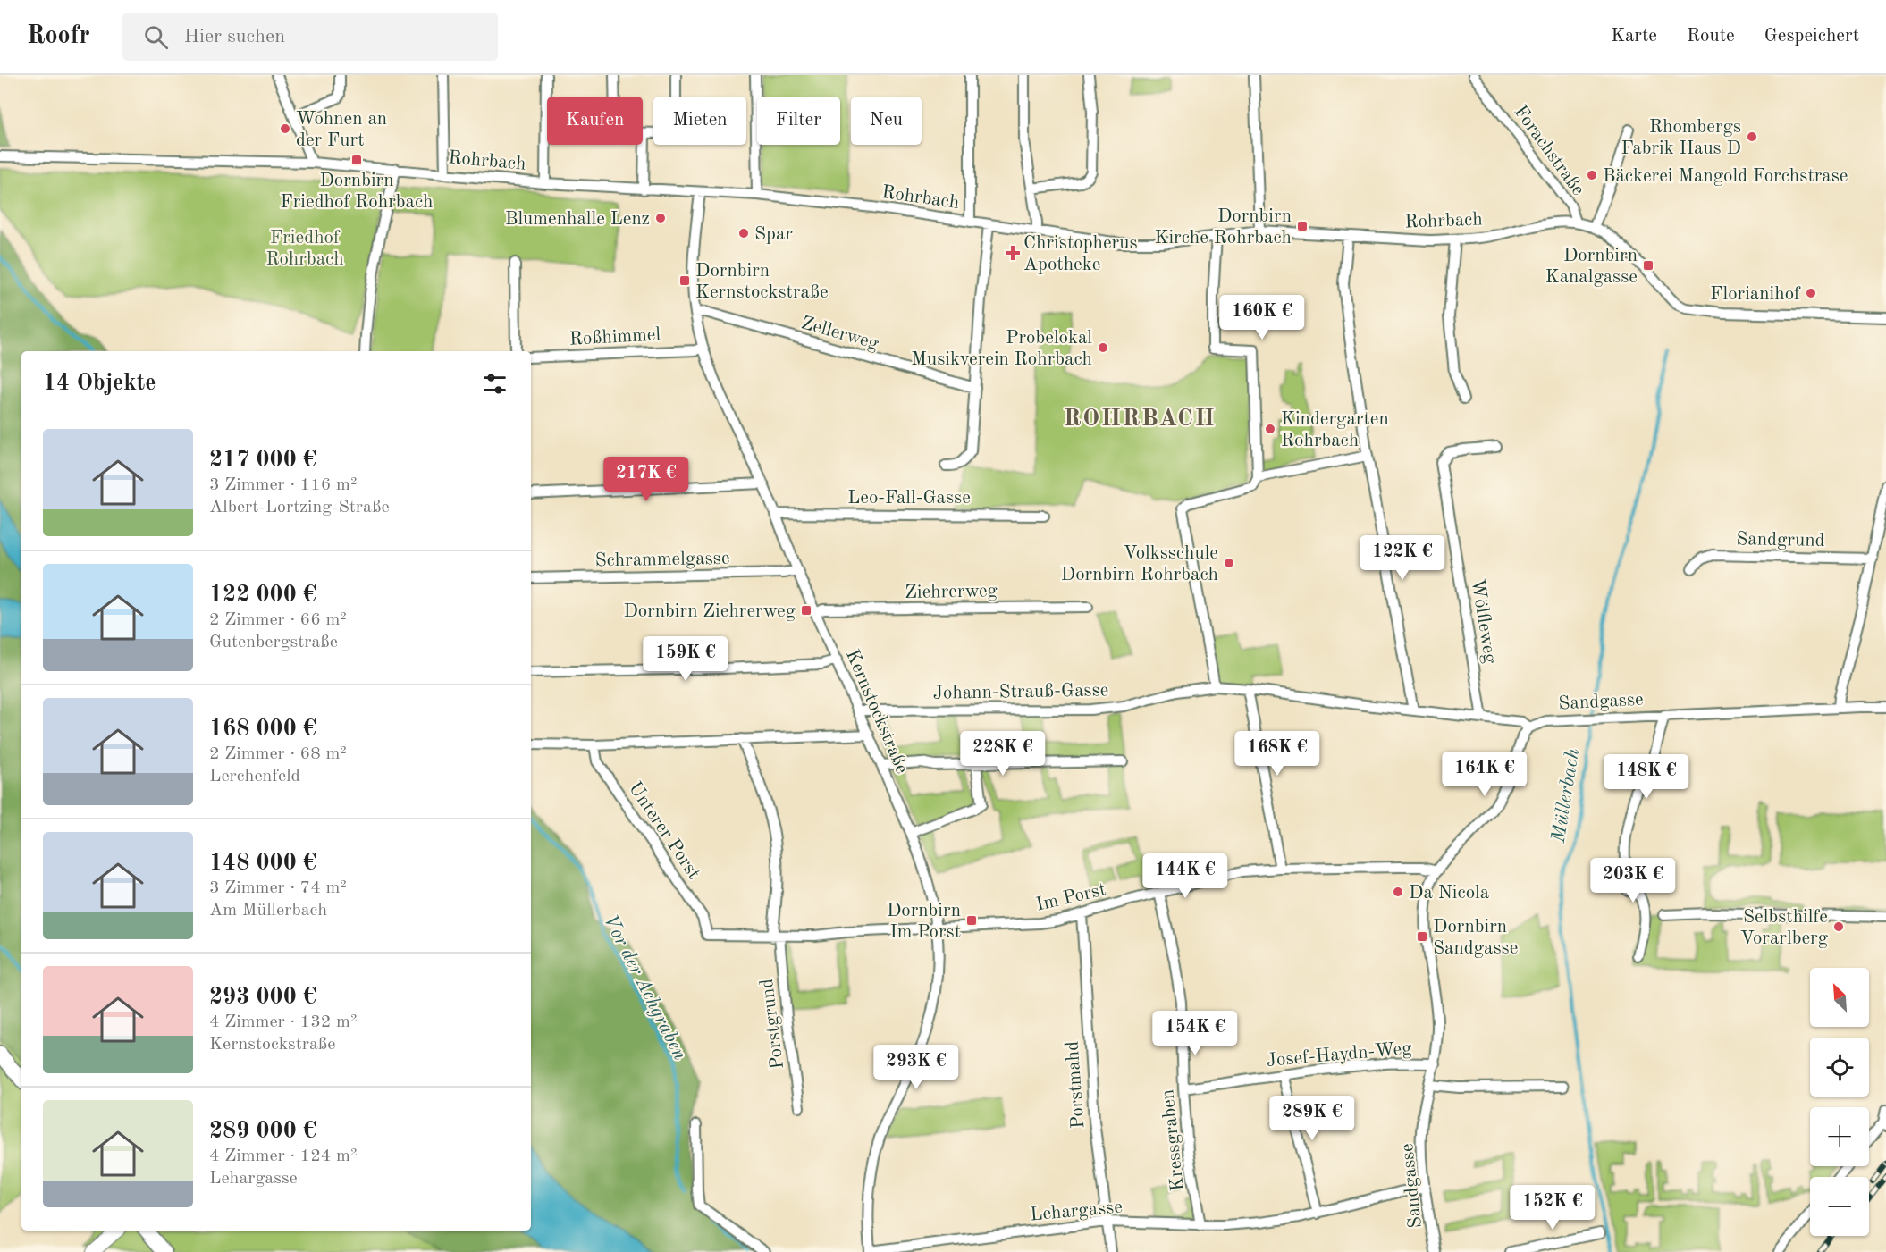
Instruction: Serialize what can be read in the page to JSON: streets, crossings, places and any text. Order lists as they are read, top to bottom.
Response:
{
  "streets": {
    "street": [
      "Forachstraße",
      "Rohrbach",
      "Zellerweg",
      "Roßhimmel",
      "Leo-Fall-Gasse",
      "Sandgrund",
      "Schrammelgasse",
      "Ziehrerweg",
      "Wölfleweg",
      "Johann-Strauß-Gasse",
      "Sandgasse",
      "Kernstockstraße",
      "Unterer Porst",
      "Im Porst",
      "Porstgrund",
      "Josef-Haydn-Weg",
      "Porstmahd",
      "Kressgraben",
      "Lehargasse"
    ]
  },
  "crossings": [
    ["Forachstraße", "Rohrbach"],
    ["Rohrbach", "Kernstockstraße"],
    ["Zellerweg", "Kernstockstraße"],
    ["Roßhimmel", "Kernstockstraße"],
    ["Leo-Fall-Gasse", "Kernstockstraße"],
    ["Schrammelgasse", "Kernstockstraße"],
    ["Ziehrerweg", "Kernstockstraße"],
    ["Wölfleweg", "Johann-Strauß-Gasse"],
    ["Johann-Strauß-Gasse", "Sandgasse"],
    ["Johann-Strauß-Gasse", "Kernstockstraße"],
    ["Sandgasse", "Im Porst"],
    ["Sandgasse", "Josef-Haydn-Weg"],
    ["Sandgasse", "Lehargasse"],
    ["Kernstockstraße", "Im Porst"],
    ["Kernstockstraße", "Lehargasse"],
    ["Unterer Porst", "Im Porst"],
    ["Im Porst", "Porstgrund"],
    ["Im Porst", "Porstmahd"],
    ["Im Porst", "Kressgraben"],
    ["Josef-Haydn-Weg", "Kressgraben"],
    ["Porstmahd", "Lehargasse"],
    ["Kressgraben", "Lehargasse"]
  ],
  "districts": ["ROHRBACH"],
  "water": ["Müllerbach", "Vor der Achgraben"],
  "parks": ["Friedhof Rohrbach"],
  "places": {
    "other": [
      "Wohnen an der Furt",
      "Rhombergs Fabrik Haus D",
      "Bäckerei Mangold Forchstrase",
      "Blumenhalle Lenz",
      "Spar",
      "Florianihof",
      "Probelokal Musikverein Rohrbach",
      "Kindergarten Rohrbach",
      "Volksschule Dornbirn Rohrbach",
      "Da Nicola",
      "Selbsthilfe Vorarlberg"
    ],
    "transit": [
      "Dornbirn Friedhof Rohrbach",
      "Dornbirn Kirche Rohrbach",
      "Dornbirn Kanalgasse",
      "Dornbirn Kernstockstraße",
      "Dornbirn Ziehrerweg",
      "Dornbirn Im Porst",
      "Dornbirn Sandgasse"
    ],
    "health": ["Christopherus Apotheke"]
  },
  "north": "top left",
  "page": {
    "header": "Roofr",
    "search": "Hier suchen",
    "nav": ["Karte", "Route", "Gespeichert"],
    "chip": [
      "Kaufen",
      "Mieten",
      "Filter",
      "Neu"
    ],
    "price": [
      "160K €",
      "217K €",
      "122K €",
      "159K €",
      "228K €",
      "168K €",
      "164K €",
      "148K €",
      "144K €",
      "203K €",
      "154K €",
      "293K €",
      "289K €",
      "152K €"
    ],
    "heading": "14 Objekte",
    "list": [
      {
        "name": "217 000 €",
        "note": "3 Zimmer · 116 m² · Albert-Lortzing-Straße"
      },
      {
        "name": "122 000 €",
        "note": "2 Zimmer · 66 m² · Gutenbergstraße"
      },
      {
        "name": "168 000 €",
        "note": "2 Zimmer · 68 m² · Lerchenfeld"
      },
      {
        "name": "148 000 €",
        "note": "3 Zimmer · 74 m² · Am Müllerbach"
      },
      {
        "name": "293 000 €",
        "note": "4 Zimmer · 132 m² · Kernstockstraße"
      },
      {
        "name": "289 000 €",
        "note": "4 Zimmer · 124 m² · Lehargasse"
      }
    ],
    "map_buttons": ["+", "−"]
  }
}
